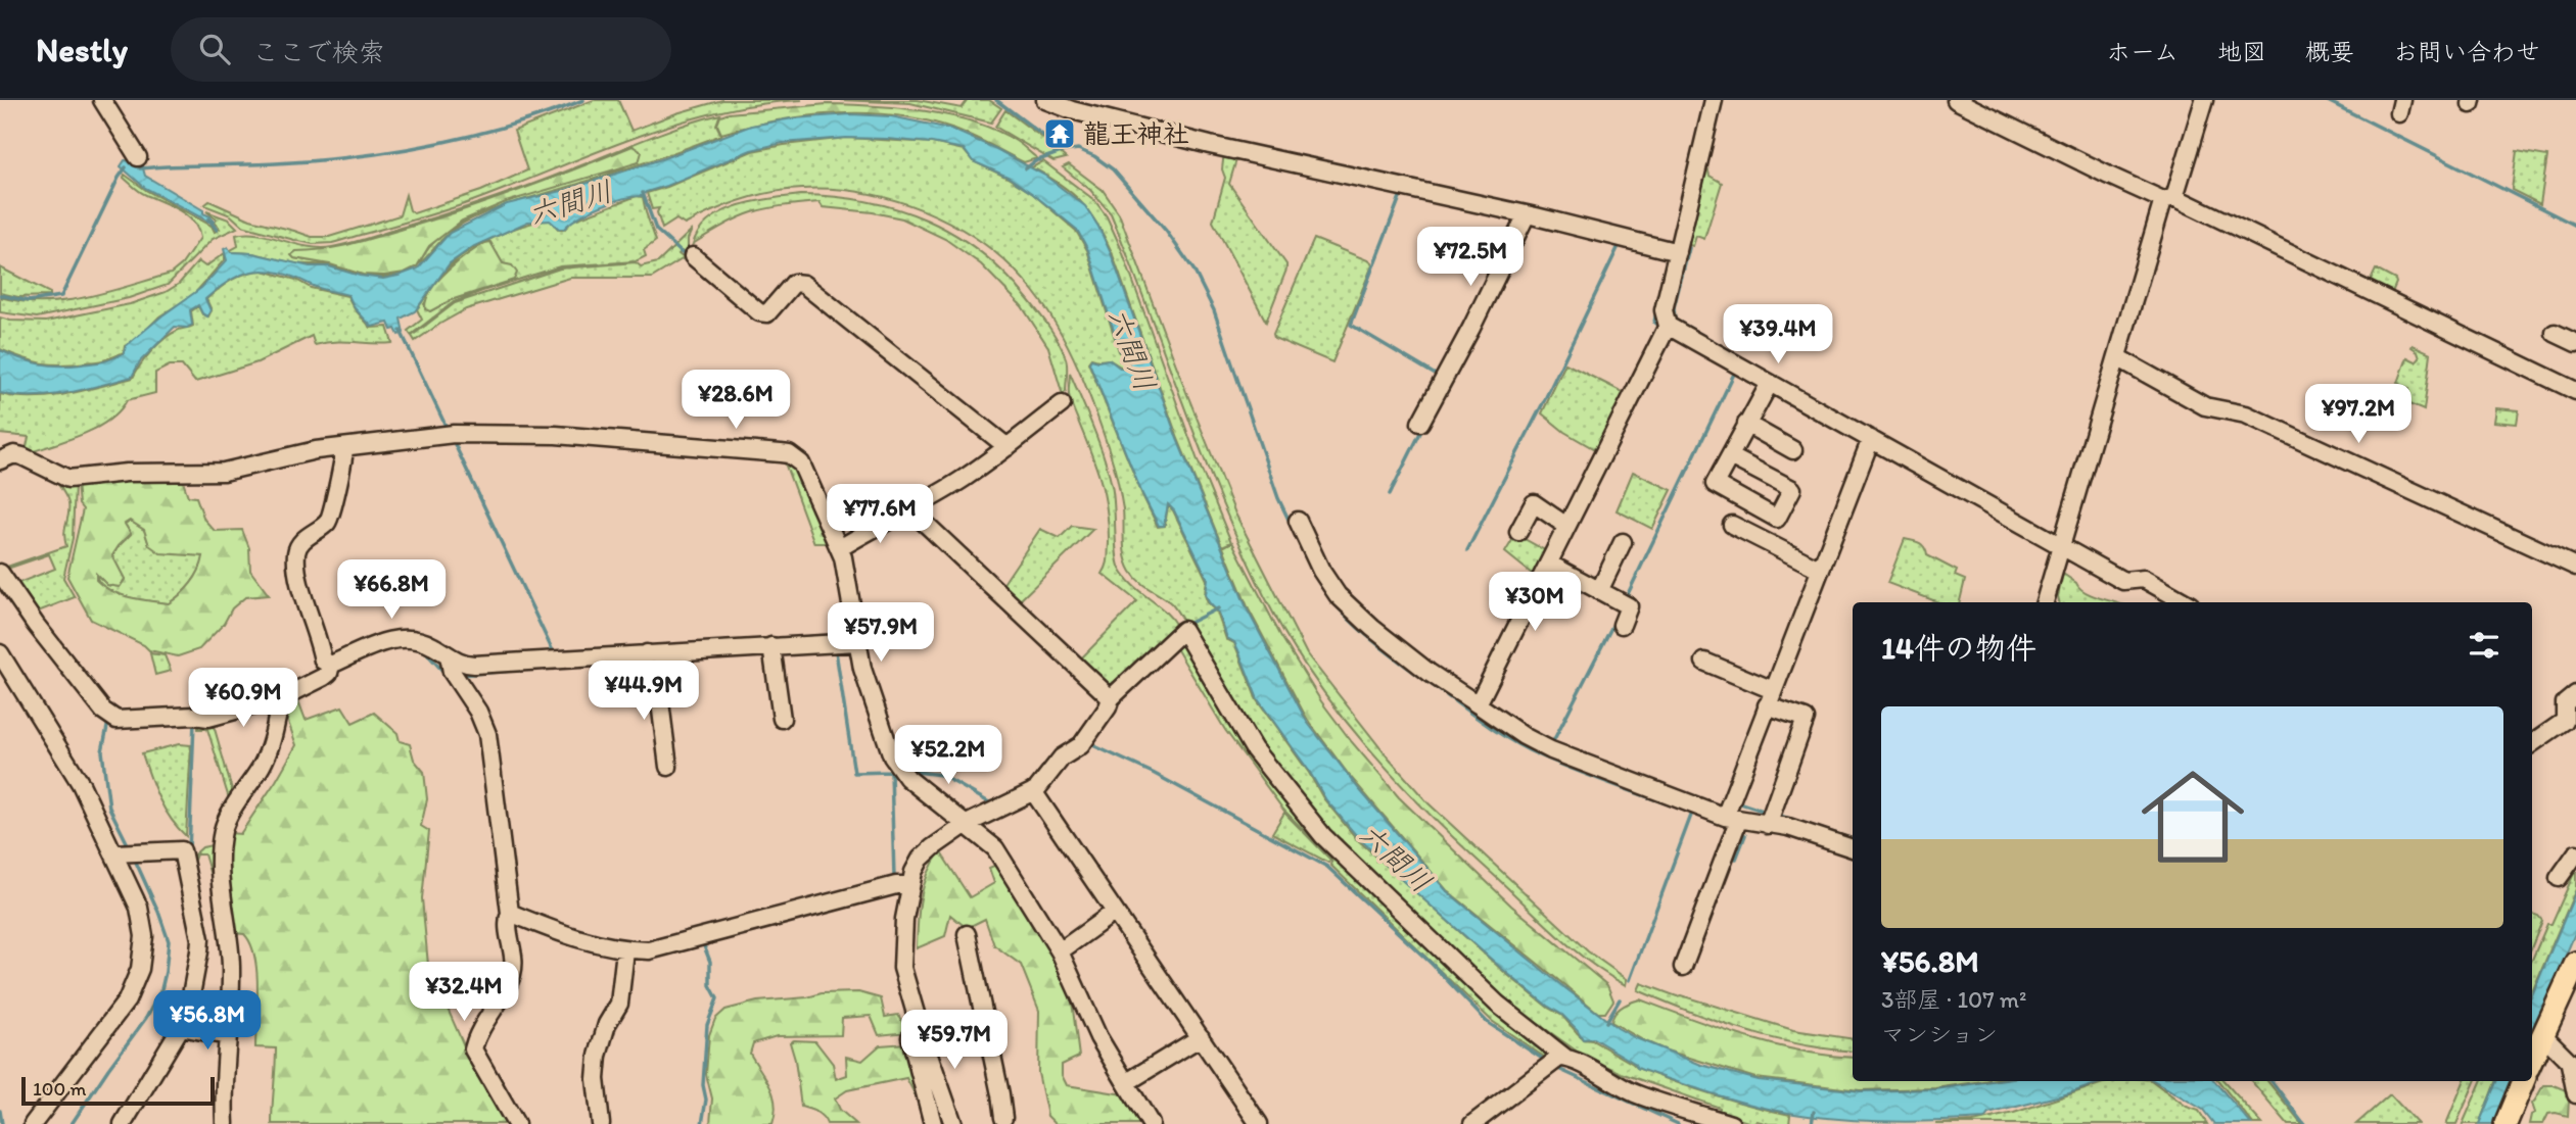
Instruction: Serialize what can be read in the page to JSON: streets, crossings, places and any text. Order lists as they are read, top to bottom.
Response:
{
  "water": ["六間川"],
  "places": {
    "temple": ["龍王神社"]
  },
  "scale_bar": "100 m",
  "page": {
    "header": "Nestly",
    "search": "ここで検索",
    "nav": [
      "ホーム",
      "地図",
      "概要",
      "お問い合わせ"
    ],
    "price": [
      "¥72.5M",
      "¥39.4M",
      "¥28.6M",
      "¥97.2M",
      "¥77.6M",
      "¥66.8M",
      "¥30M",
      "¥57.9M",
      "¥44.9M",
      "¥60.9M",
      "¥52.2M",
      "¥32.4M",
      "¥56.8M",
      "¥59.7M"
    ],
    "heading": "14件の物件",
    "list": [
      {
        "name": "¥56.8M",
        "note": "3部屋 · 107 m² · マンション"
      }
    ],
    "scale": "100 m"
  }
}
